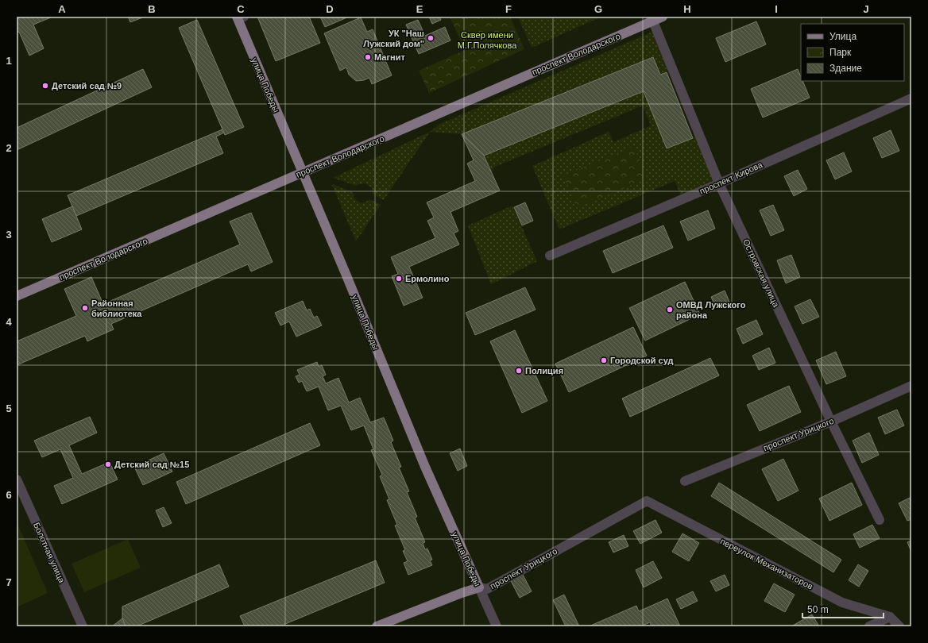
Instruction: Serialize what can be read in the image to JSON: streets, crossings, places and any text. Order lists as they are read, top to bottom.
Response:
{
  "streets": {
    "main road": ["проспект Володарского", "улица Победы", "проспект Урицкого"],
    "street": [
      "проспект Кирова",
      "Островская улица",
      "Болотная улица",
      "переулок Механизаторов"
    ]
  },
  "crossings": [
    ["проспект Володарского", "улица Победы"],
    ["проспект Володарского", "Островская улица"],
    ["улица Победы", "проспект Урицкого"],
    ["проспект Кирова", "Островская улица"],
    ["Островская улица", "проспект Урицкого"],
    ["проспект Урицкого", "переулок Механизаторов"]
  ],
  "parks": ["Сквер имени М.Г.Полячкова"],
  "places": [
    "УК \"Наш Лужский дом\"",
    "Магнит",
    "Детский сад №9",
    "Ермолино",
    "Районная библиотека",
    "ОМВД Лужского района",
    "Городской суд",
    "Полиция",
    "Детский сад №15"
  ],
  "legend": ["Улица", "Парк", "Здание"],
  "scale_bar": "50 m",
  "grid": {
    "columns": [
      "A",
      "B",
      "C",
      "D",
      "E",
      "F",
      "G",
      "H",
      "I",
      "J"
    ],
    "rows": [
      "1",
      "2",
      "3",
      "4",
      "5",
      "6",
      "7"
    ]
  }
}
